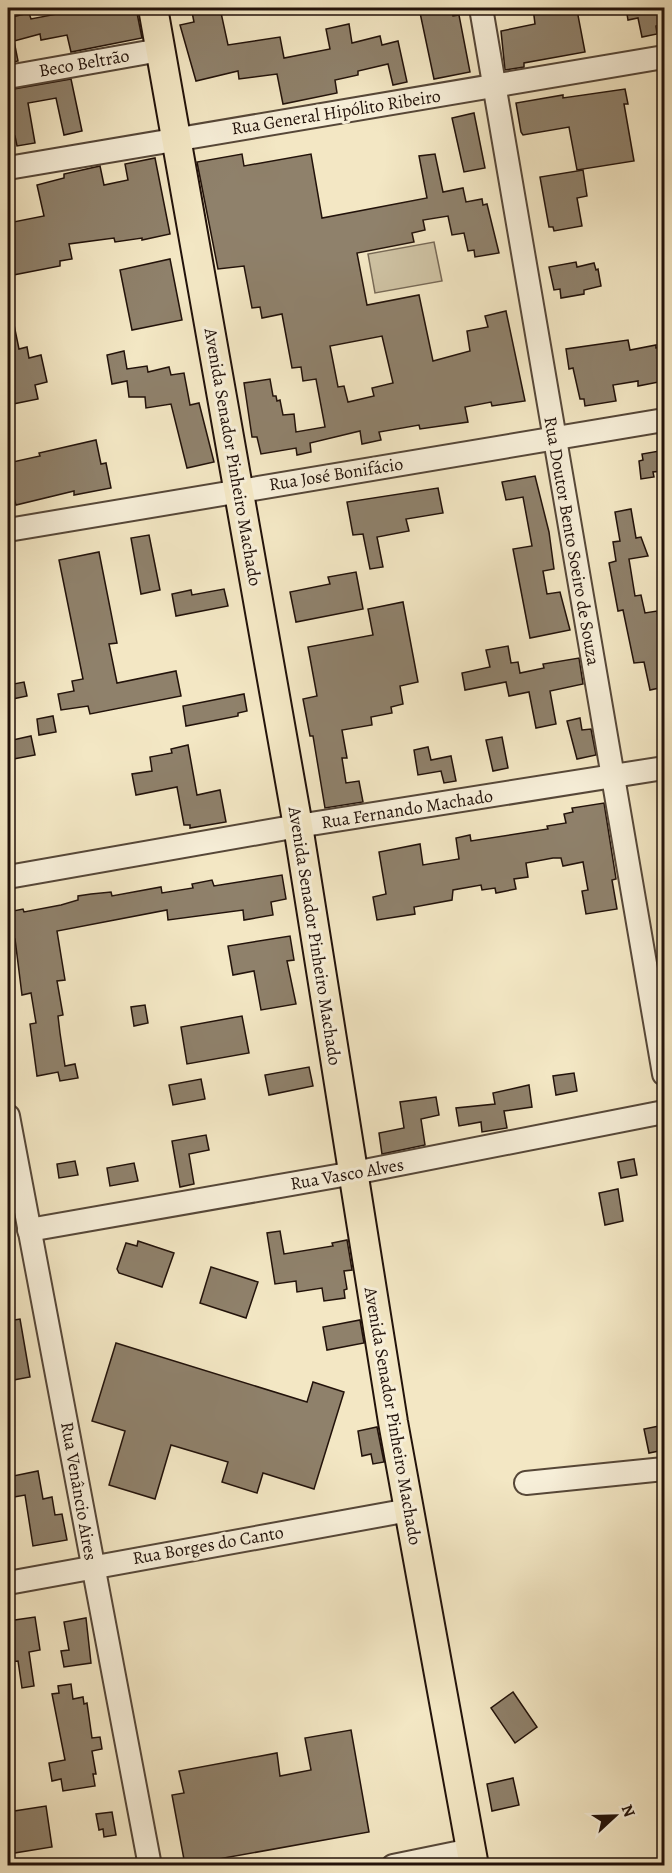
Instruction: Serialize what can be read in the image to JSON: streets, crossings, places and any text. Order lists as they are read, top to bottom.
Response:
{
  "streets": {
    "main road": ["Avenida Senador Pinheiro Machado"],
    "street": [
      "Beco Beltrão",
      "Rua General Hipólito Ribeiro",
      "Rua José Bonifácio",
      "Rua Doutor Bento Soeiro de Souza",
      "Rua Fernando Machado",
      "Rua Vasco Alves",
      "Rua Venâncio Aires",
      "Rua Borges do Canto"
    ]
  },
  "crossings": [
    ["Beco Beltrão", "Avenida Senador Pinheiro Machado"],
    ["Rua General Hipólito Ribeiro", "Avenida Senador Pinheiro Machado"],
    ["Rua General Hipólito Ribeiro", "Rua Doutor Bento Soeiro de Souza"],
    ["Avenida Senador Pinheiro Machado", "Rua José Bonifácio"],
    ["Avenida Senador Pinheiro Machado", "Rua Fernando Machado"],
    ["Avenida Senador Pinheiro Machado", "Rua Vasco Alves"],
    ["Avenida Senador Pinheiro Machado", "Rua Borges do Canto"],
    ["Rua José Bonifácio", "Rua Doutor Bento Soeiro de Souza"],
    ["Rua Doutor Bento Soeiro de Souza", "Rua Fernando Machado"],
    ["Rua Vasco Alves", "Rua Venâncio Aires"],
    ["Rua Venâncio Aires", "Rua Borges do Canto"]
  ],
  "north": "right"
}
